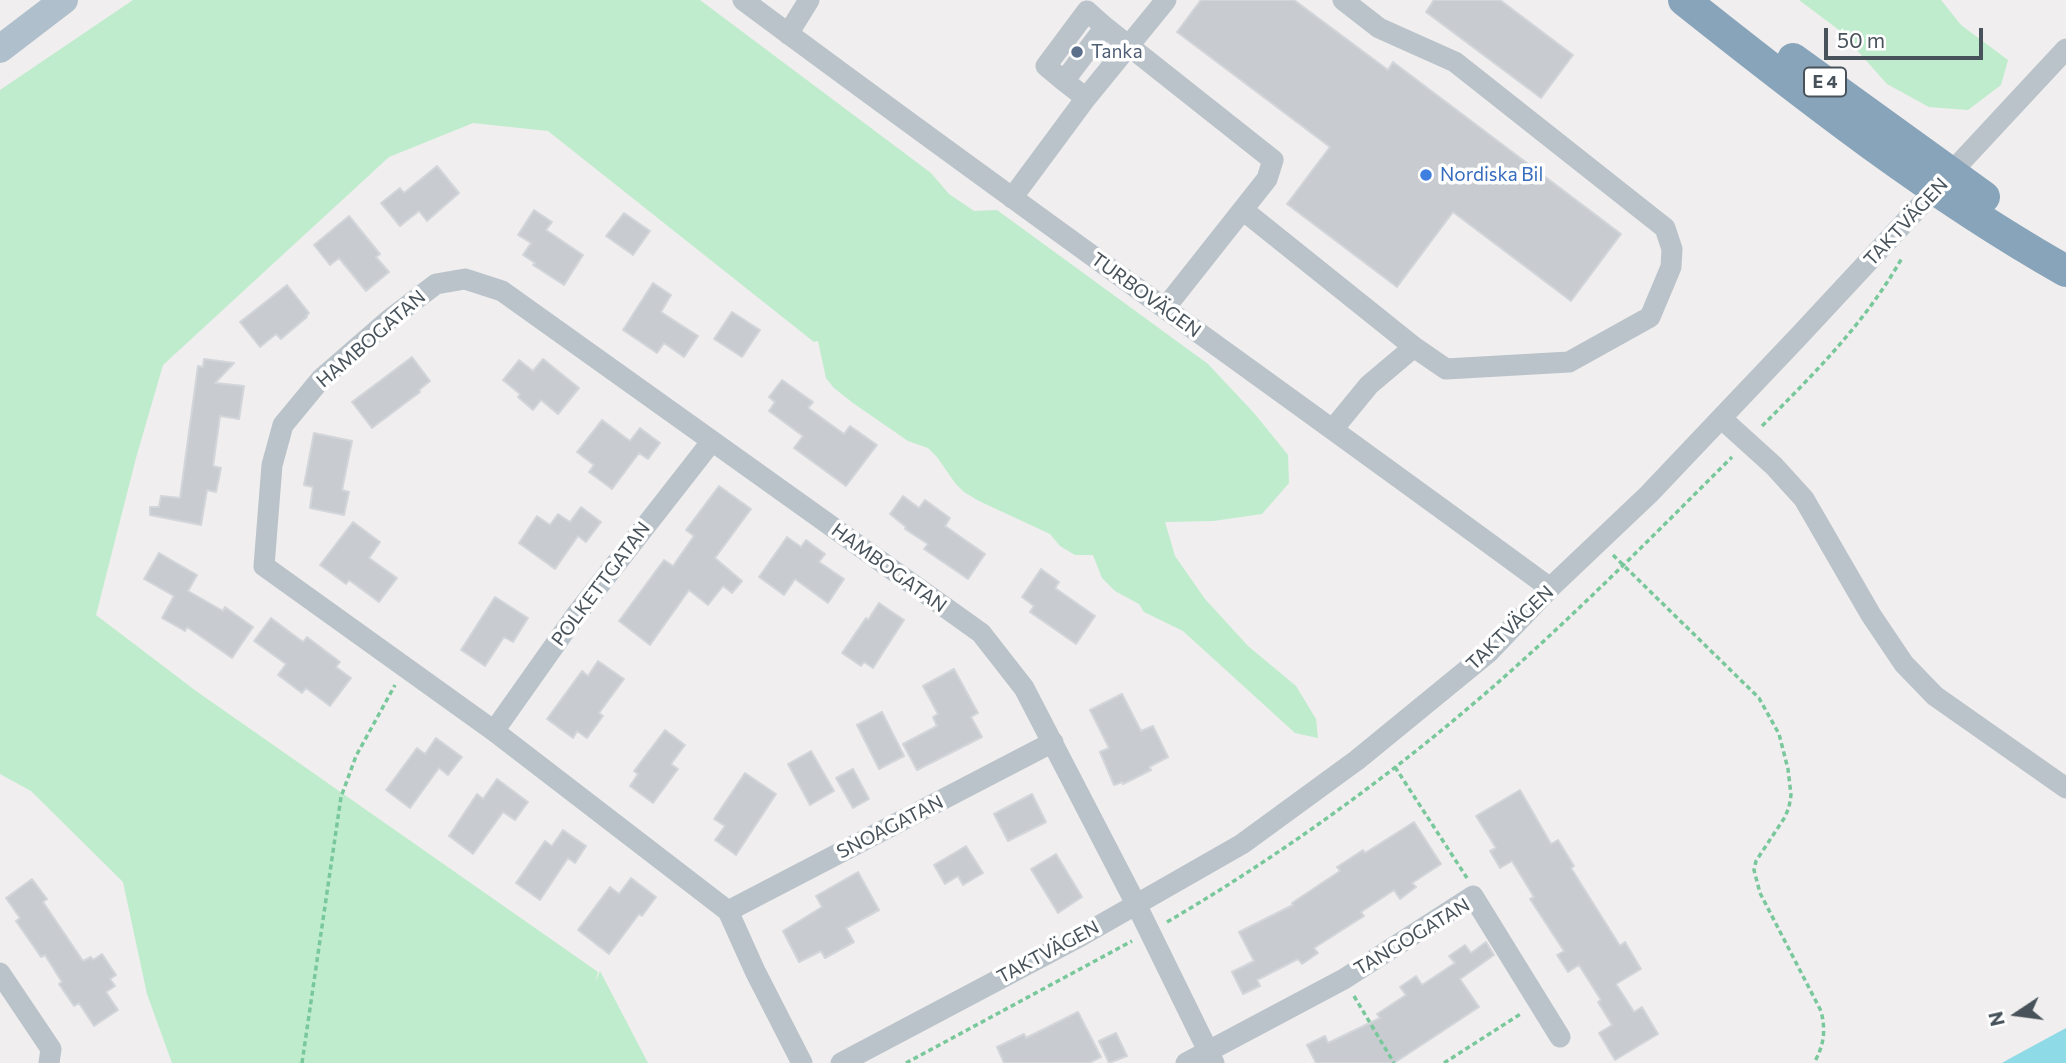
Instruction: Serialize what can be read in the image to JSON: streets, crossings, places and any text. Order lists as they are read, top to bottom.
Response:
{
  "streets": {
    "highway": ["E 4"],
    "street": [
      "TAKTVÄGEN",
      "TURBOVÄGEN",
      "HAMBOGATAN",
      "POLKETTGATAN",
      "SNOAGATAN",
      "TANGOGATAN"
    ]
  },
  "crossings": [
    ["TAKTVÄGEN", "TURBOVÄGEN"],
    ["TAKTVÄGEN", "HAMBOGATAN"],
    ["HAMBOGATAN", "POLKETTGATAN"],
    ["HAMBOGATAN", "SNOAGATAN"]
  ],
  "places": ["Tanka", "Nordiska Bil"],
  "scale_bar": "50 m",
  "north": "left"
}
